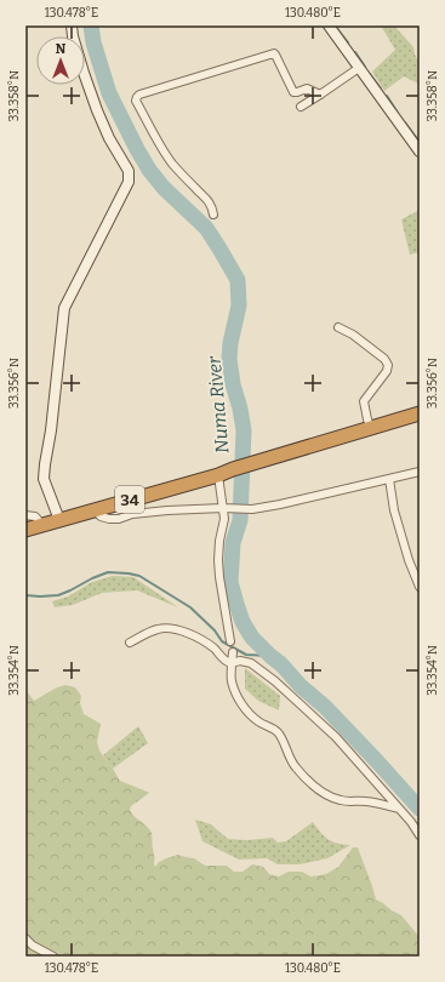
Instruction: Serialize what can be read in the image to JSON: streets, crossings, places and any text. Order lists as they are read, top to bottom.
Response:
{
  "streets": {
    "highway": ["34"]
  },
  "water": ["Numa River"],
  "north": "top",
  "coordinates": [
    "130.478°E",
    "130.480°E",
    "33.358°N",
    "33.356°N",
    "33.354°N"
  ]
}
